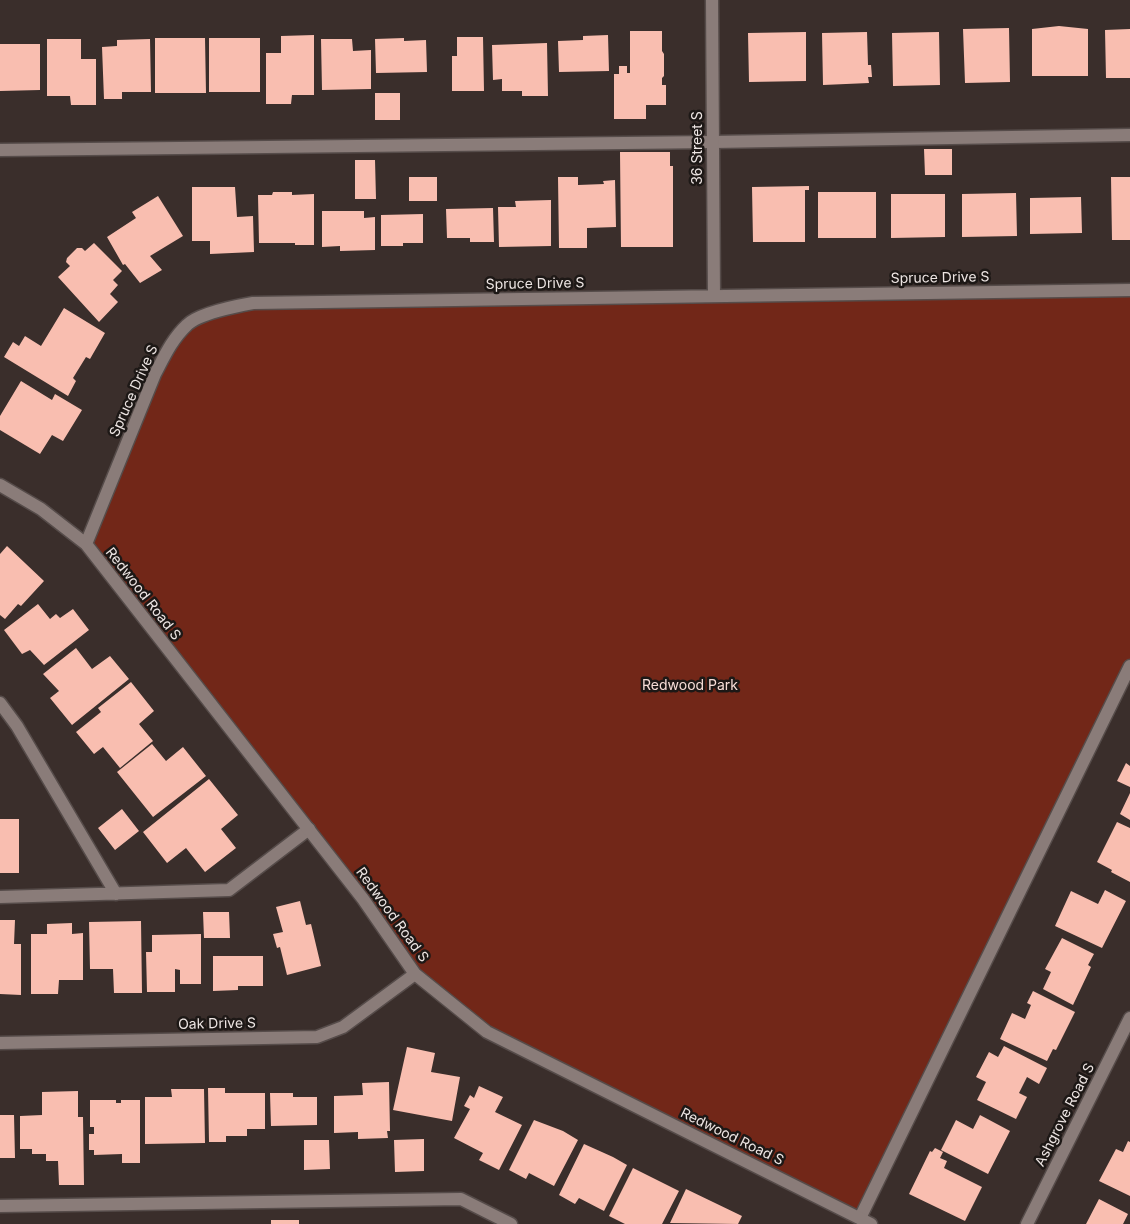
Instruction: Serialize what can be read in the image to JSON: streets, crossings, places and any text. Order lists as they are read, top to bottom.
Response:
{
  "streets": {
    "street": [
      "36 Street S",
      "Spruce Drive S",
      "Redwood Road S",
      "Oak Drive S",
      "Ashgrove Road S"
    ]
  },
  "crossings": [
    ["36 Street S", "Spruce Drive S"],
    ["Spruce Drive S", "Redwood Road S"],
    ["Redwood Road S", "Oak Drive S"]
  ],
  "parks": ["Redwood Park"]
}
